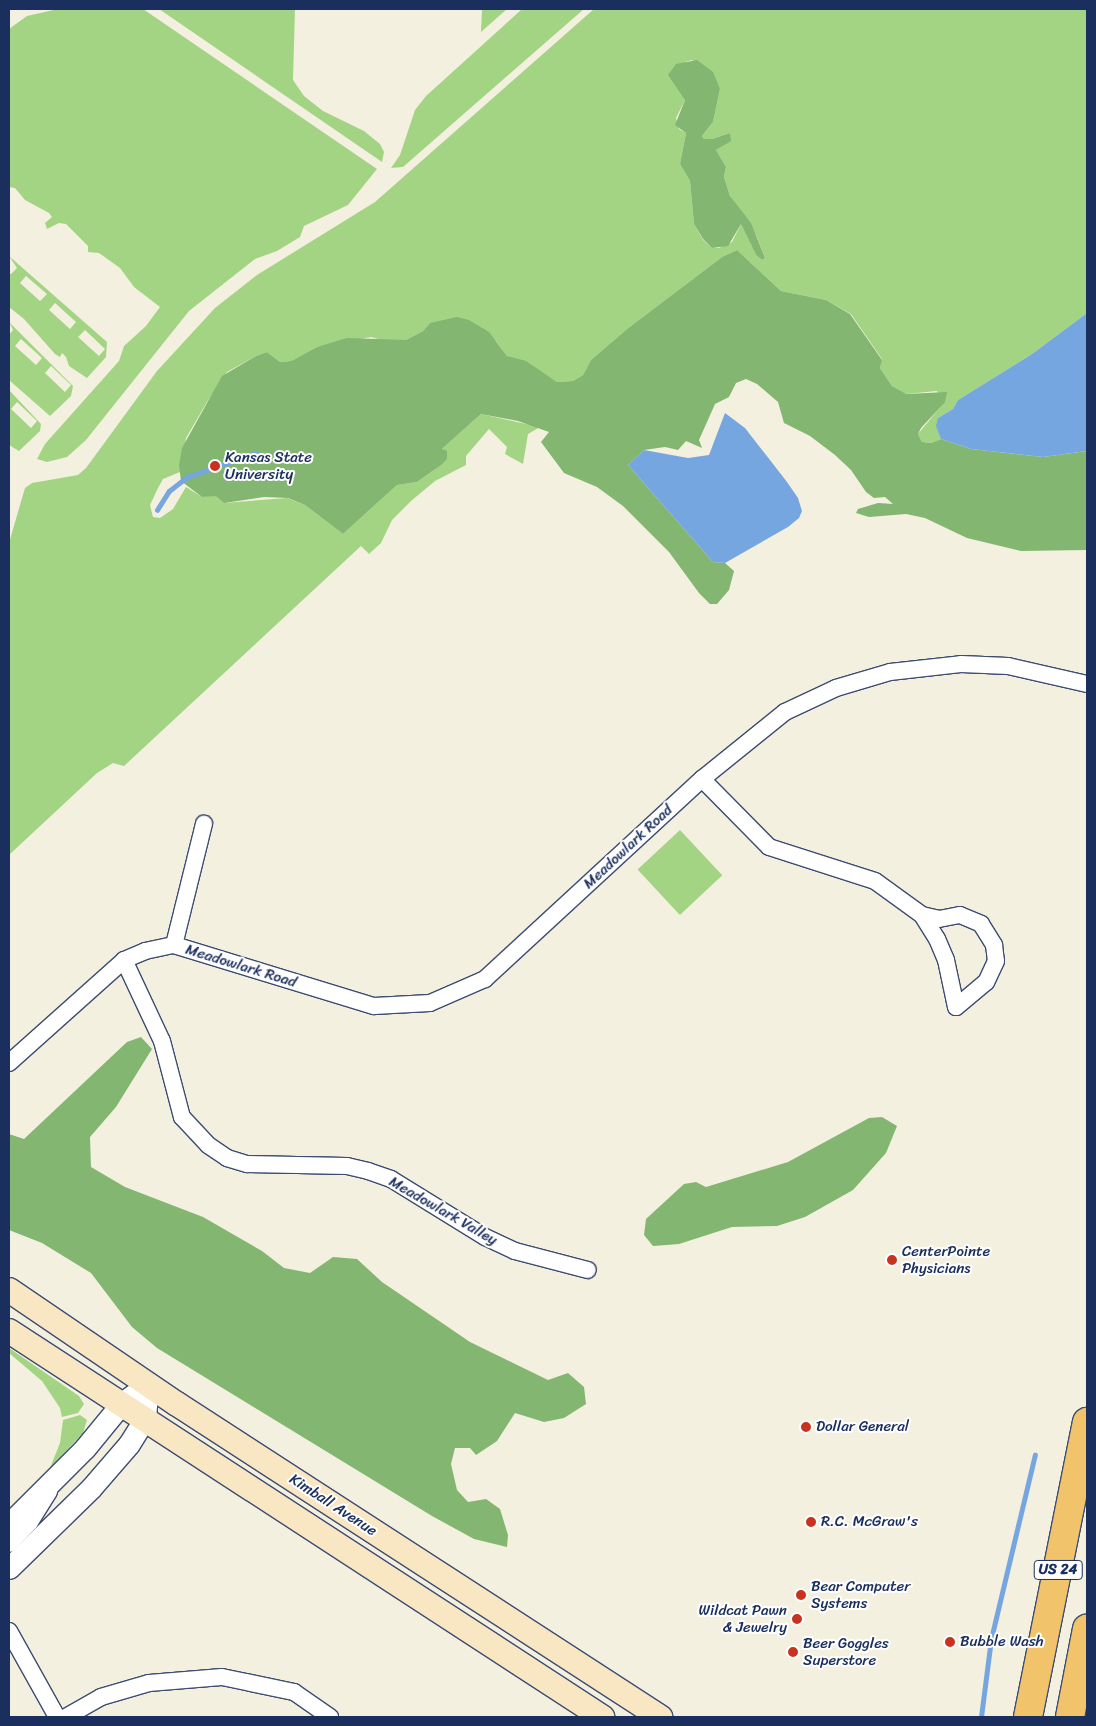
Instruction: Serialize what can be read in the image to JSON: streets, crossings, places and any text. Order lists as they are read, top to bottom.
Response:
{
  "streets": {
    "highway": ["US 24"],
    "main road": ["Kimball Avenue"],
    "street": ["Meadowlark Road", "Meadowlark Valley"]
  },
  "crossings": [
    ["Meadowlark Road", "Meadowlark Valley"]
  ],
  "places": [
    "Kansas State University",
    "CenterPointe Physicians",
    "Dollar General",
    "R.C. McGraw's",
    "Bear Computer Systems",
    "Wildcat Pawn & Jewelry",
    "Bubble Wash",
    "Beer Goggles Superstore"
  ]
}
